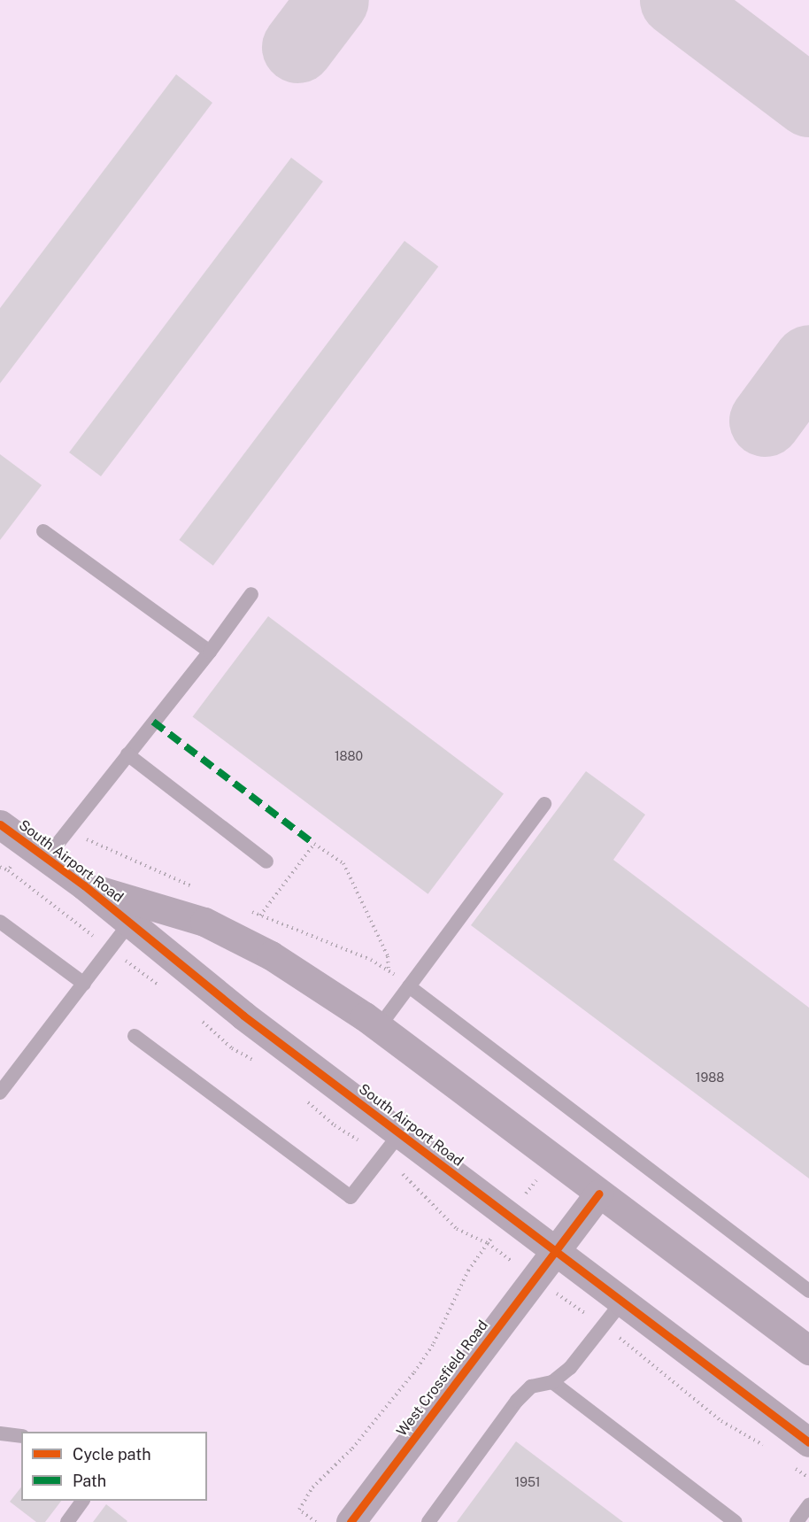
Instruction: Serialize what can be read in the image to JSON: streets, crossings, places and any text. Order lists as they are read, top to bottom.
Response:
{
  "streets": {
    "street": ["South Airport Road", "West Crossfield Road"]
  },
  "crossings": [
    ["South Airport Road", "West Crossfield Road"]
  ],
  "house_numbers": ["1880", "1988", "1951"],
  "legend": ["Cycle path", "Path"]
}
